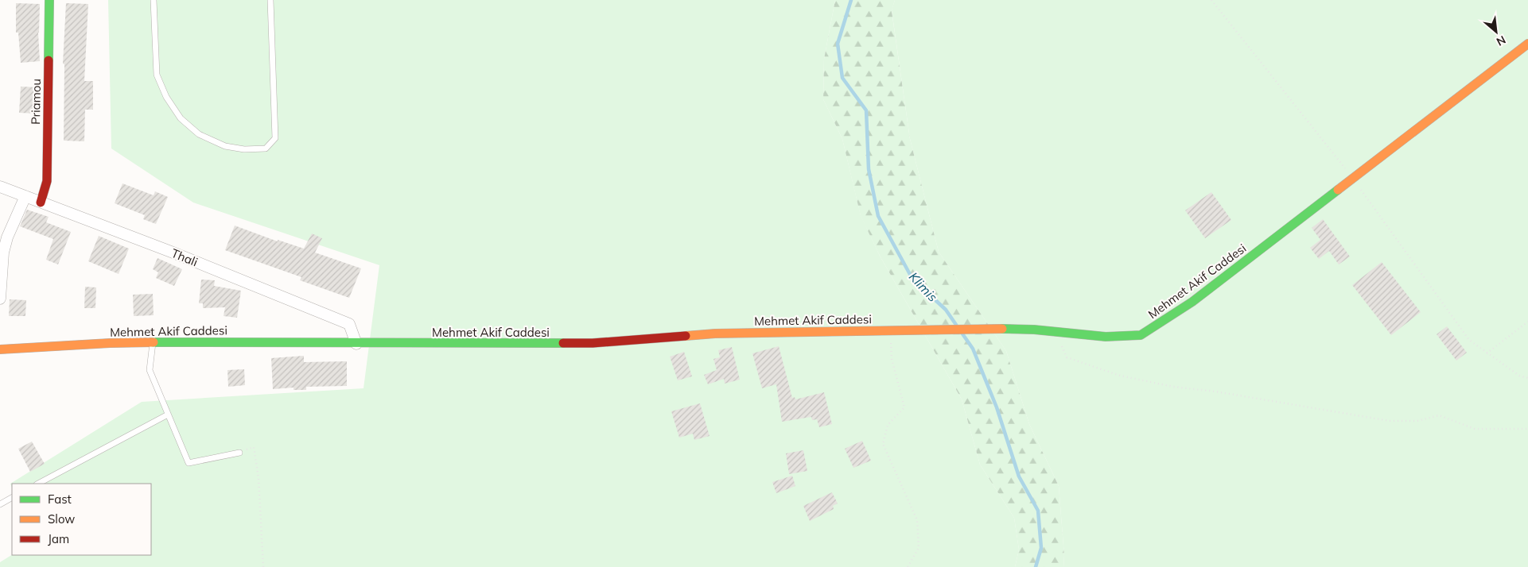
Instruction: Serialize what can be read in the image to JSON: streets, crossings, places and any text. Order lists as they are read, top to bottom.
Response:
{
  "streets": {
    "street": ["Priamou", "Thali", "Mehmet Akif Caddesi"]
  },
  "crossings": [
    ["Priamou", "Thali"],
    ["Thali", "Mehmet Akif Caddesi"]
  ],
  "water": ["Klimis"],
  "legend": ["Fast", "Slow", "Jam"],
  "north": "bottom right"
}
